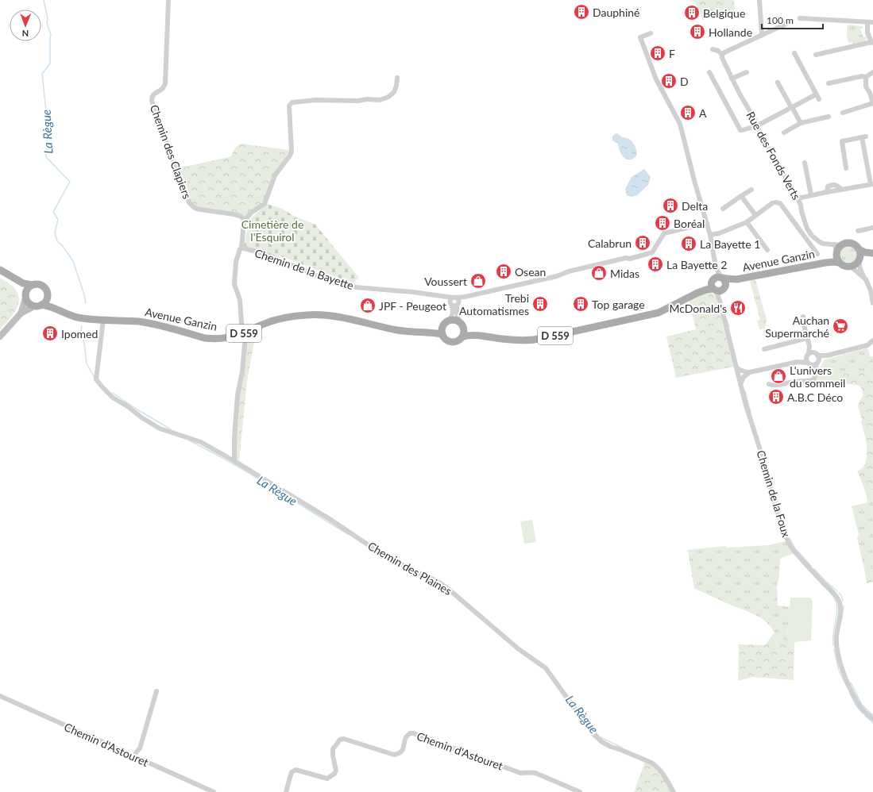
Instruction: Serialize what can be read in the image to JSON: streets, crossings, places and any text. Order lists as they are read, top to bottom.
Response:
{
  "streets": {
    "main road": ["Avenue Ganzin", "D 559"],
    "street": [
      "Chemin des Clapiers",
      "Rue des Fonds Verts",
      "Chemin de la Bayette",
      "Chemin de la Foux",
      "Chemin des Plaines",
      "Chemin d'Astouret"
    ]
  },
  "crossings": [
    ["Avenue Ganzin", "D 559"],
    ["Avenue Ganzin", "Chemin de la Foux"],
    ["Avenue Ganzin", "Chemin des Plaines"],
    ["D 559", "Chemin de la Foux"]
  ],
  "water": ["La Règue"],
  "parks": ["Cimetière de l'Esquirol"],
  "places": {
    "building": [
      "Dauphiné",
      "Belgique",
      "Hollande",
      "F",
      "D",
      "A",
      "Delta",
      "Boréal",
      "Calabrun",
      "La Bayette 1",
      "La Bayette 2",
      "Osean",
      "Trebi Automatismes",
      "Top garage",
      "Ipomed",
      "A.B.C Déco"
    ],
    "shop": [
      "Midas",
      "Voussert",
      "JPF - Peugeot",
      "L'univers du sommeil"
    ],
    "restaurant": ["McDonald's"],
    "supermarket": ["Auchan Supermarché"]
  },
  "scale_bar": "100 m",
  "north": "bottom"
}
